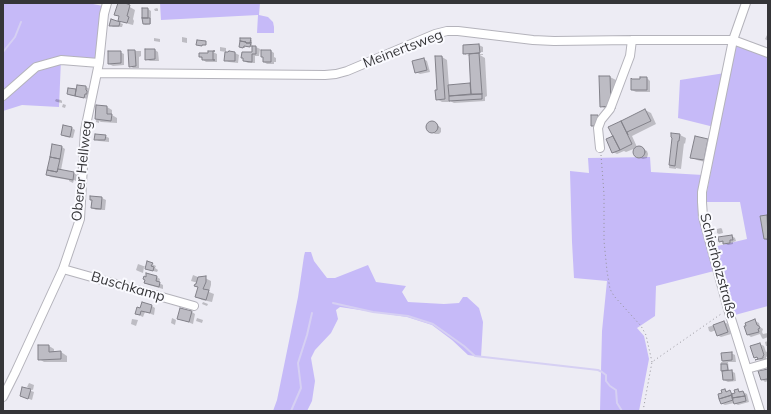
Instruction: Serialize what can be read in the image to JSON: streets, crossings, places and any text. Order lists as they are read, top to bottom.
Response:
{
  "streets": {
    "street": [
      "Meinertsweg",
      "Oberer Hellweg",
      "Schierholzstraße",
      "Buschkamp"
    ]
  },
  "crossings": [
    ["Meinertsweg", "Oberer Hellweg"],
    ["Meinertsweg", "Schierholzstraße"],
    ["Oberer Hellweg", "Buschkamp"]
  ]
}
